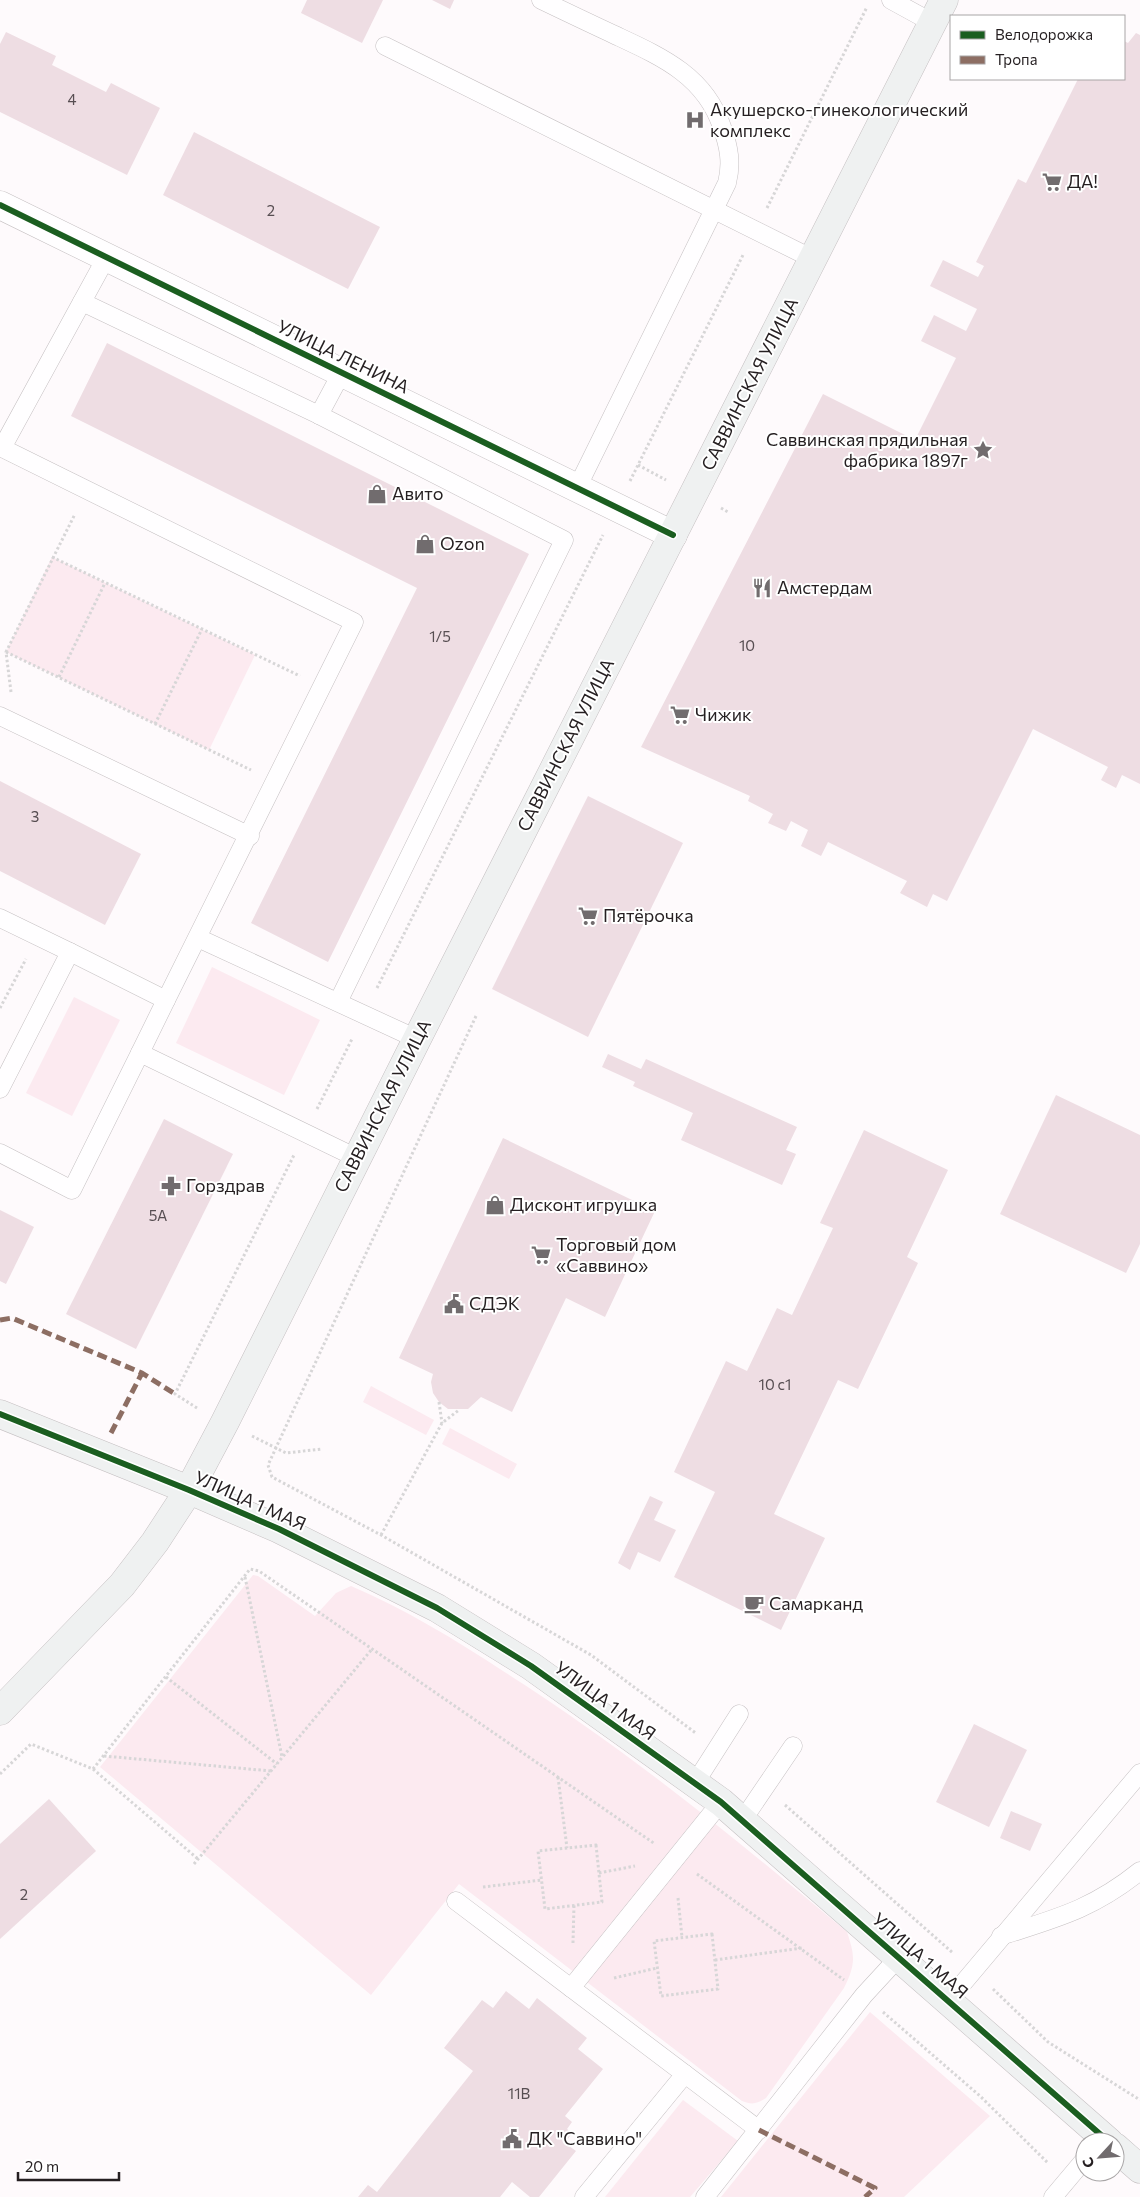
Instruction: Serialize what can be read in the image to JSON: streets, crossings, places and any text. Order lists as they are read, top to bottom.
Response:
{
  "streets": {
    "main road": ["САВВИНСКАЯ УЛИЦА", "УЛИЦА 1 МАЯ"],
    "street": ["УЛИЦА ЛЕНИНА"]
  },
  "crossings": [
    ["УЛИЦА ЛЕНИНА", "САВВИНСКАЯ УЛИЦА"],
    ["САВВИНСКАЯ УЛИЦА", "УЛИЦА 1 МАЯ"]
  ],
  "places": {
    "hospital": ["Акушерско-гинекологический комплекс"],
    "supermarket": [
      "ДА!",
      "Чижик",
      "Пятёрочка",
      "Торговый дом «Саввино»"
    ],
    "place": ["Саввинская прядильная фабрика 1897г"],
    "shop": ["Авито", "Ozon", "Дисконт игрушка"],
    "restaurant": ["Амстердам"],
    "pharmacy": ["Горздрав"],
    "public building": ["СДЭК", "ДК \"Саввино\""],
    "cafe": ["Самарканд"]
  },
  "house_numbers": [
    "4",
    "2",
    "1/5",
    "10",
    "3",
    "5А",
    "10 с1",
    "2",
    "11В"
  ],
  "legend": ["Велодорожка", "Тропа"],
  "scale_bar": "20 m",
  "north": "bottom left"
}
